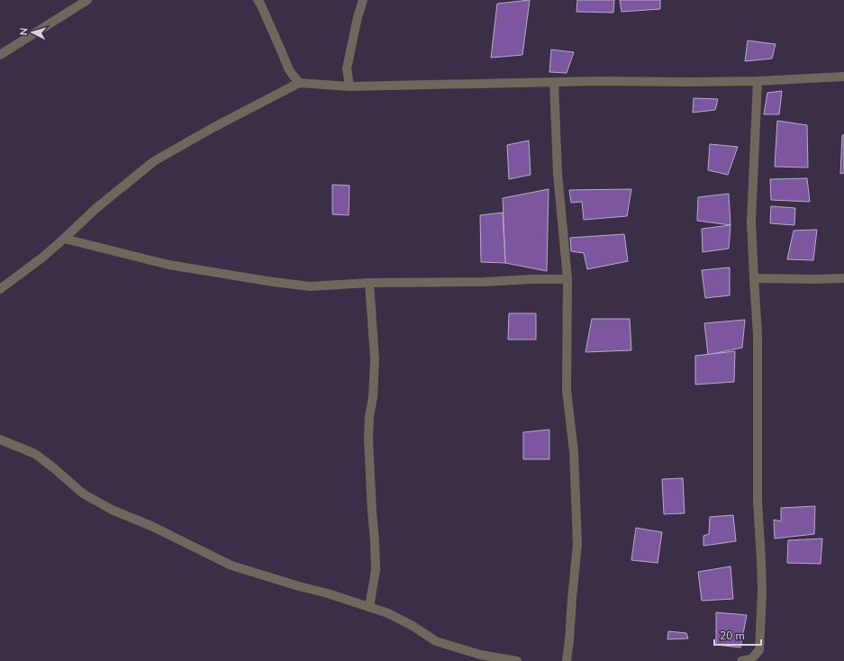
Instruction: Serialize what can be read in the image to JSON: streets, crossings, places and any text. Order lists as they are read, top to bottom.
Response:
{
  "scale_bar": "20 m",
  "north": "left"
}
